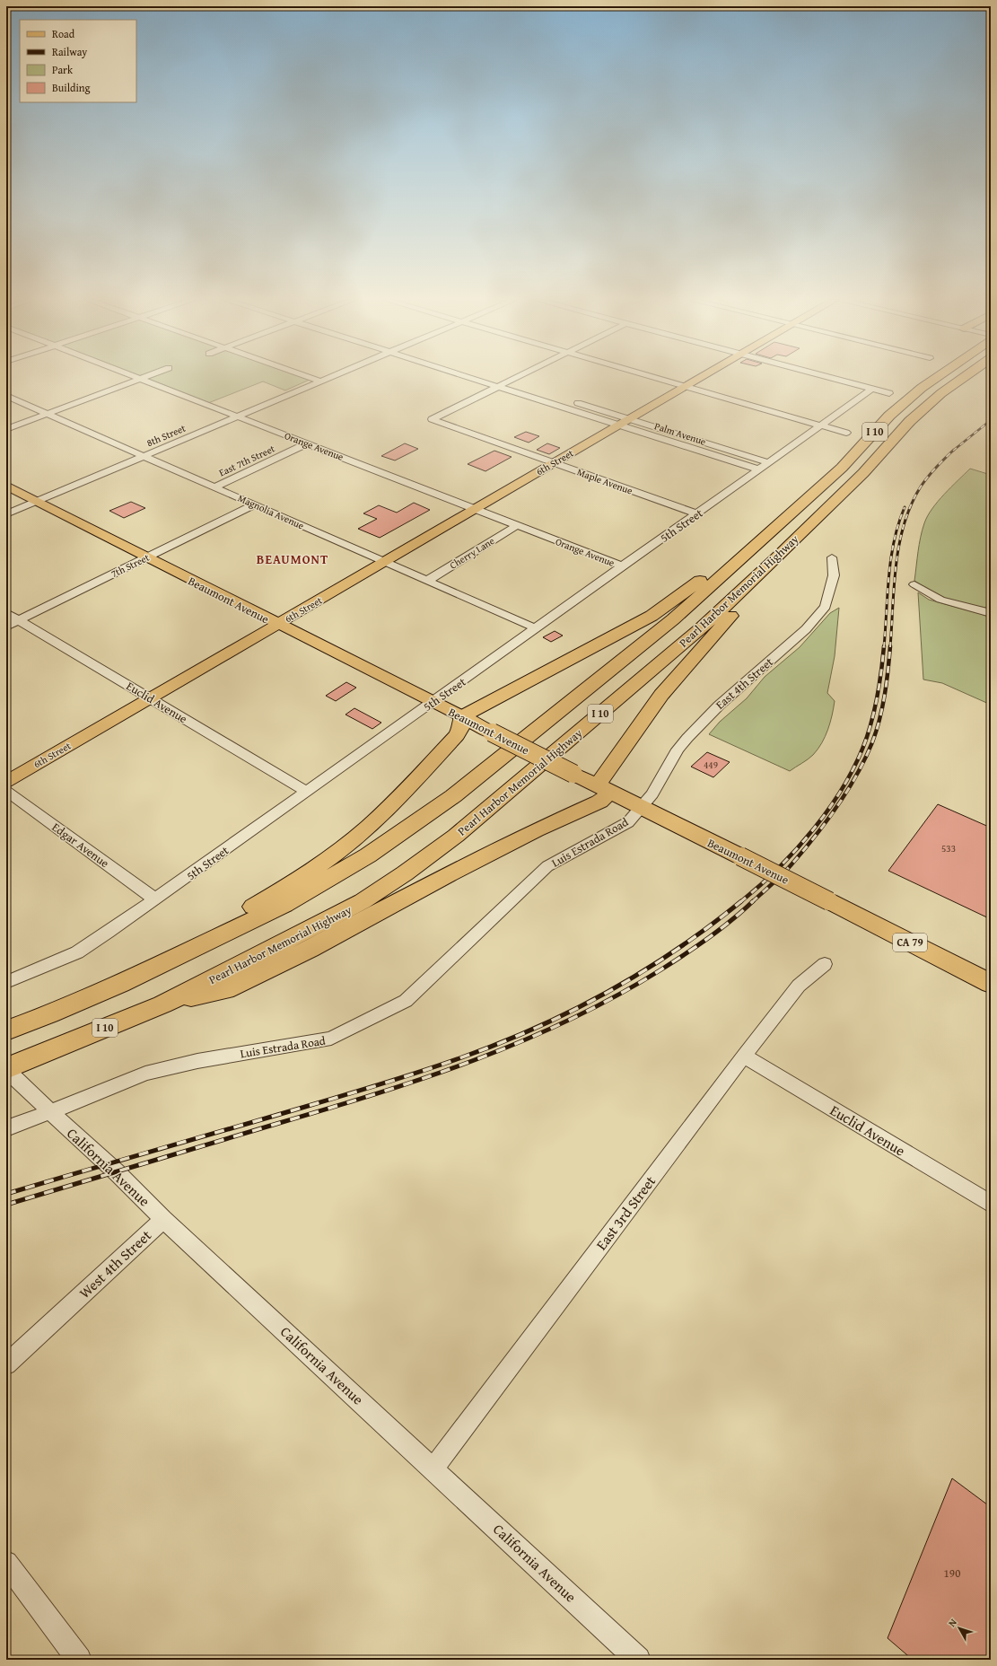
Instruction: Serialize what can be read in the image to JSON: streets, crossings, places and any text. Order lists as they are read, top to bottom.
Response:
{
  "streets": {
    "highway": [
      "I 10",
      "Pearl Harbor Memorial Highway",
      "Beaumont Avenue",
      "CA 79"
    ],
    "main road": ["6th Street"],
    "street": [
      "Palm Avenue",
      "8th Street",
      "Orange Avenue",
      "East 7th Street",
      "Maple Avenue",
      "Magnolia Avenue",
      "5th Street",
      "Cherry Lane",
      "7th Street",
      "East 4th Street",
      "Euclid Avenue",
      "Luis Estrada Road",
      "Edgar Avenue",
      "California Avenue",
      "East 3rd Street",
      "West 4th Street"
    ]
  },
  "crossings": [
    ["Palm Avenue", "6th Street"],
    ["Palm Avenue", "Maple Avenue"],
    ["Palm Avenue", "5th Street"],
    ["8th Street", "Orange Avenue"],
    ["8th Street", "Magnolia Avenue"],
    ["8th Street", "Beaumont Avenue"],
    ["Orange Avenue", "East 7th Street"],
    ["Orange Avenue", "6th Street"],
    ["Orange Avenue", "5th Street"],
    ["Orange Avenue", "Cherry Lane"],
    ["East 7th Street", "Magnolia Avenue"],
    ["6th Street", "Maple Avenue"],
    ["6th Street", "Magnolia Avenue"],
    ["6th Street", "Beaumont Avenue"],
    ["6th Street", "Euclid Avenue"],
    ["Maple Avenue", "5th Street"],
    ["Magnolia Avenue", "5th Street"],
    ["Magnolia Avenue", "Cherry Lane"],
    ["Magnolia Avenue", "7th Street"],
    ["5th Street", "Beaumont Avenue"],
    ["5th Street", "Euclid Avenue"],
    ["5th Street", "Edgar Avenue"],
    ["7th Street", "Beaumont Avenue"],
    ["7th Street", "Euclid Avenue"],
    ["Pearl Harbor Memorial Highway", "California Avenue"],
    ["Beaumont Avenue", "East 4th Street"],
    ["Beaumont Avenue", "Luis Estrada Road"],
    ["East 4th Street", "Luis Estrada Road"],
    ["Euclid Avenue", "East 3rd Street"],
    ["Luis Estrada Road", "California Avenue"],
    ["California Avenue", "East 3rd Street"],
    ["California Avenue", "West 4th Street"]
  ],
  "districts": ["BEAUMONT"],
  "house_numbers": ["449", "533", "190"],
  "legend": [
    "Road",
    "Railway",
    "Park",
    "Building"
  ],
  "north": "top left"
}
